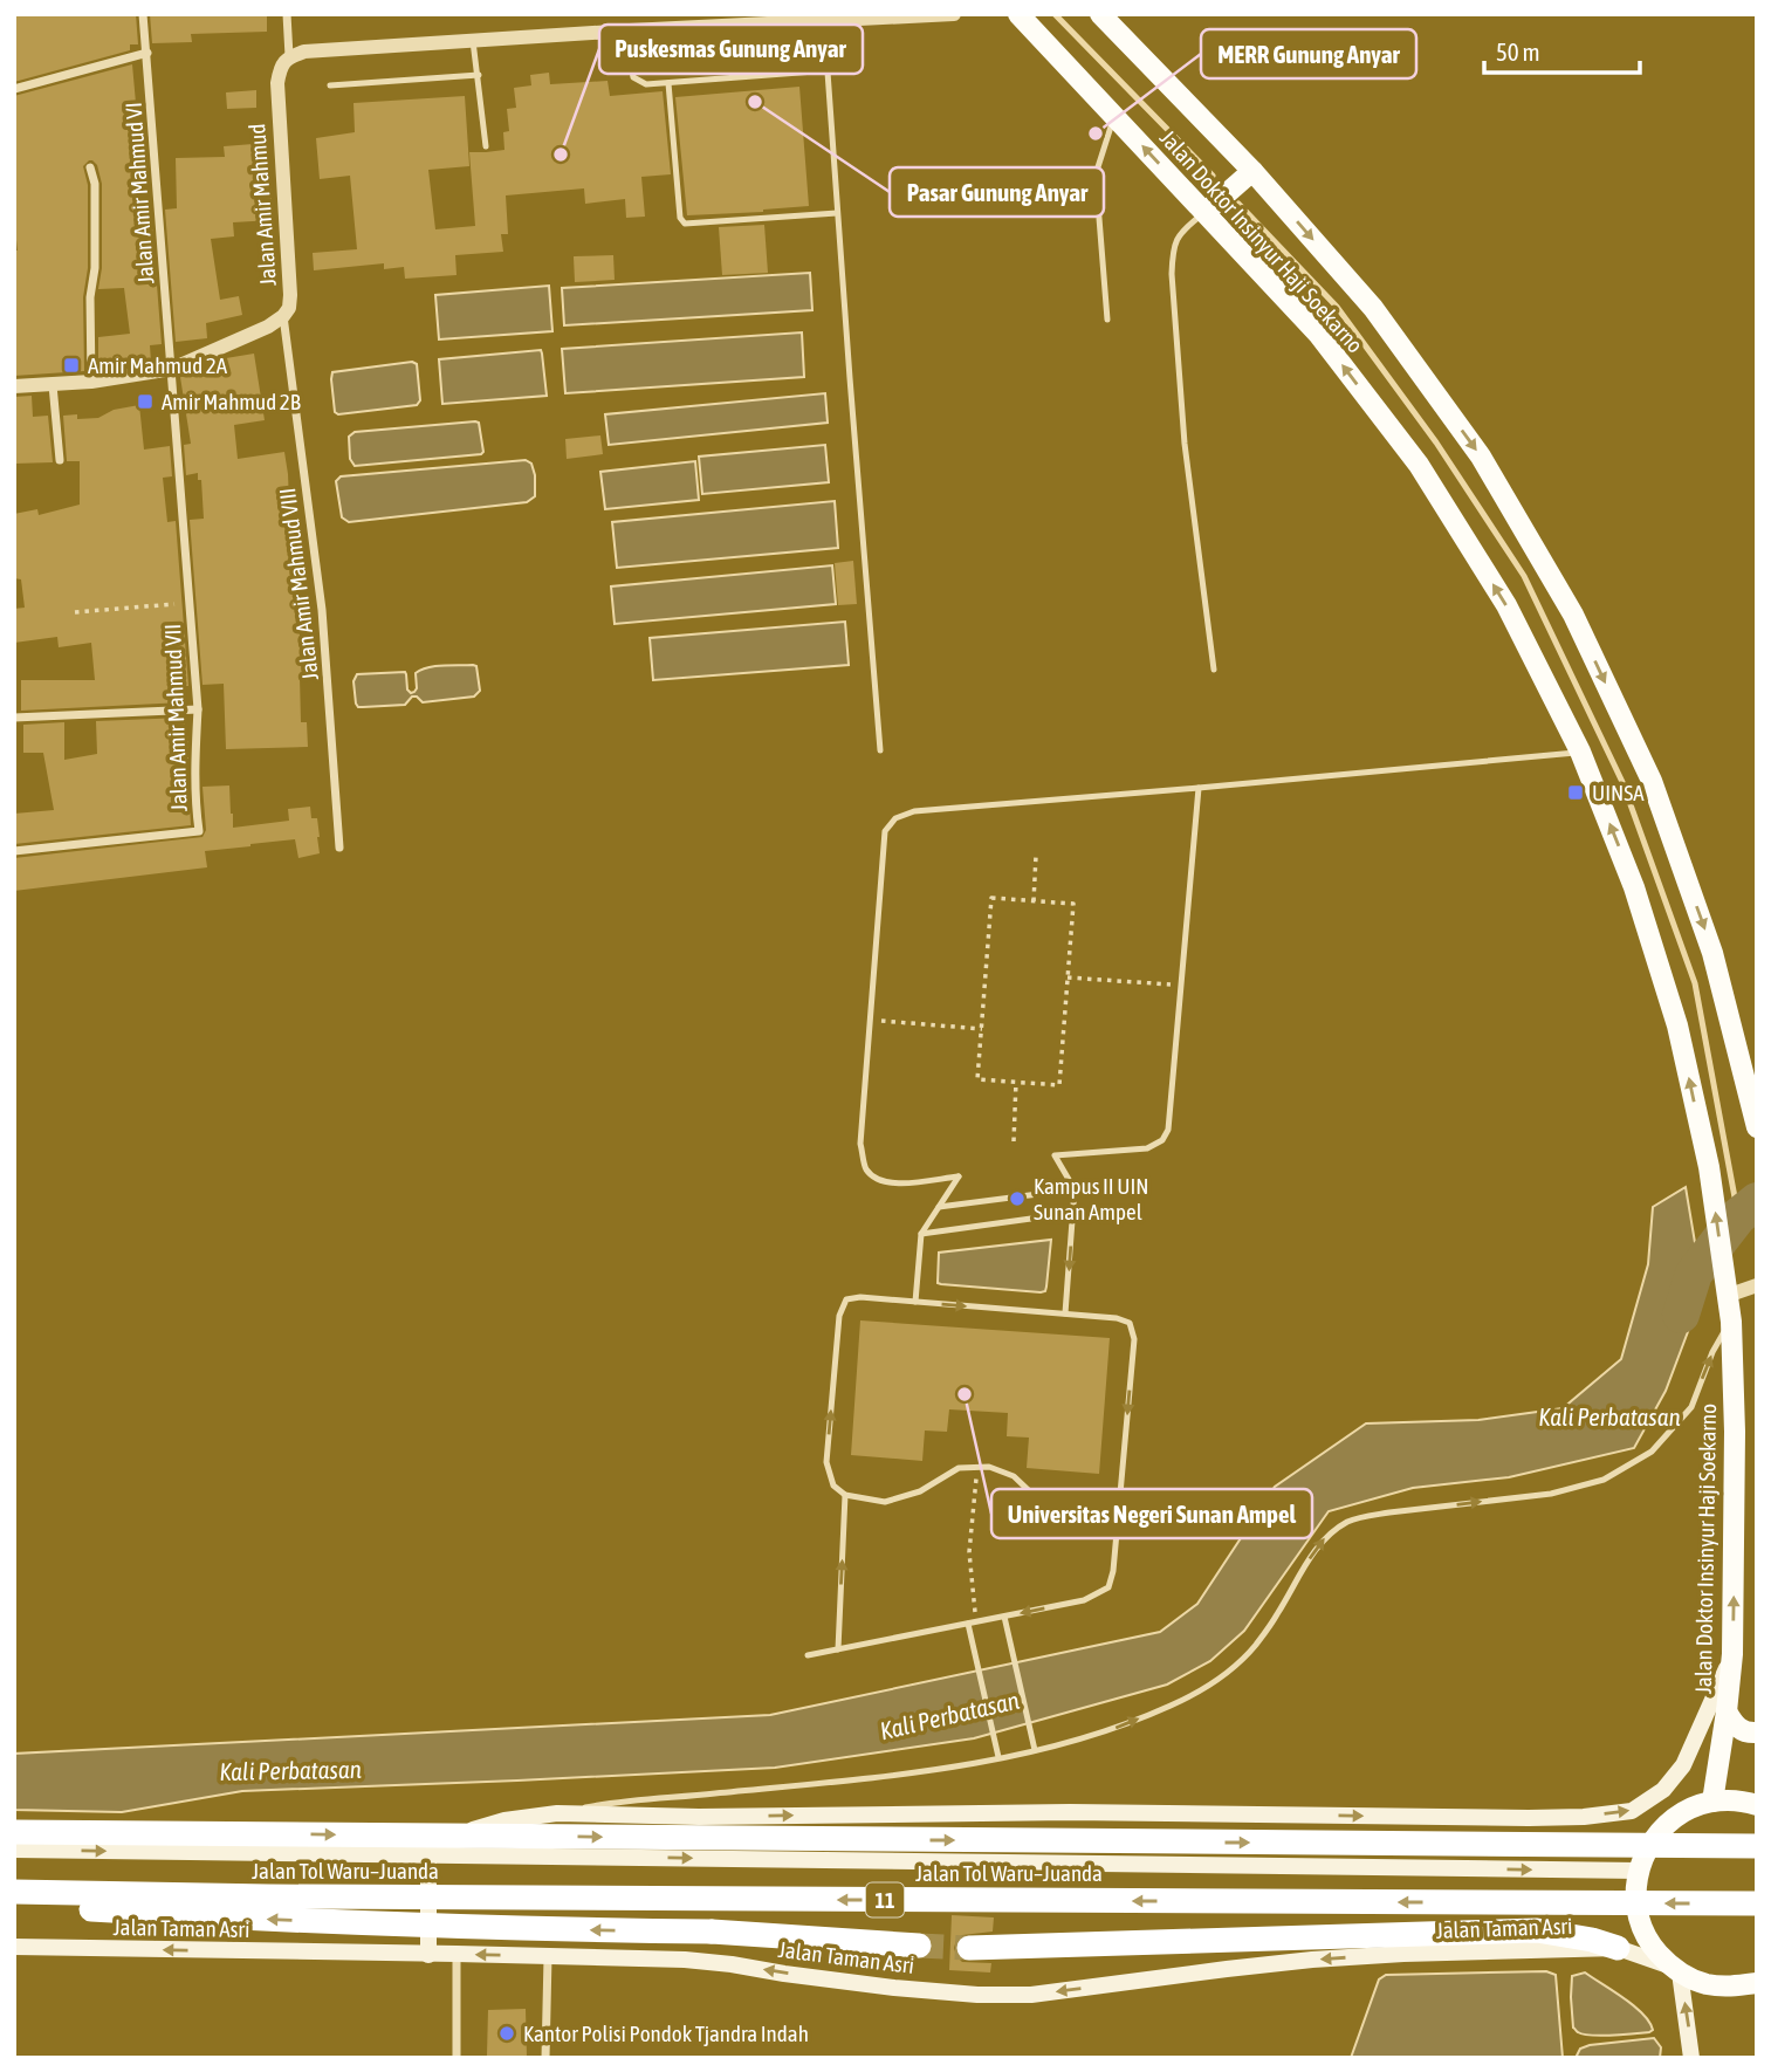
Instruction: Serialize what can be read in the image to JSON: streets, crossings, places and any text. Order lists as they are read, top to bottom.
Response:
{
  "streets": {
    "highway": ["Jalan Tol Waru–Juanda", "11"],
    "main road": ["Jalan Doktor Insinyur Haji Soekarno", "Jalan Taman Asri"],
    "street": [
      "Jalan Amir Mahmud VI",
      "Jalan Amir Mahmud",
      "Jalan Amir Mahmud VIII",
      "Jalan Amir Mahmud VII"
    ]
  },
  "crossings": [
    ["Jalan Amir Mahmud VI", "Jalan Amir Mahmud"],
    ["Jalan Amir Mahmud VI", "Jalan Amir Mahmud VII"],
    ["Jalan Amir Mahmud", "Jalan Amir Mahmud VIII"],
    ["Jalan Amir Mahmud", "Jalan Amir Mahmud VII"]
  ],
  "water": ["Kali Perbatasan"],
  "places": {
    "other": [
      "Pasar Gunung Anyar",
      "MERR Gunung Anyar",
      "Puskesmas Gunung Anyar",
      "Kampus II UIN Sunan Ampel",
      "Universitas Negeri Sunan Ampel",
      "Kantor Polisi Pondok Tjandra Indah"
    ],
    "transit": ["Amir Mahmud 2A", "Amir Mahmud 2B", "UINSA"]
  },
  "scale_bar": "50 m"
}
